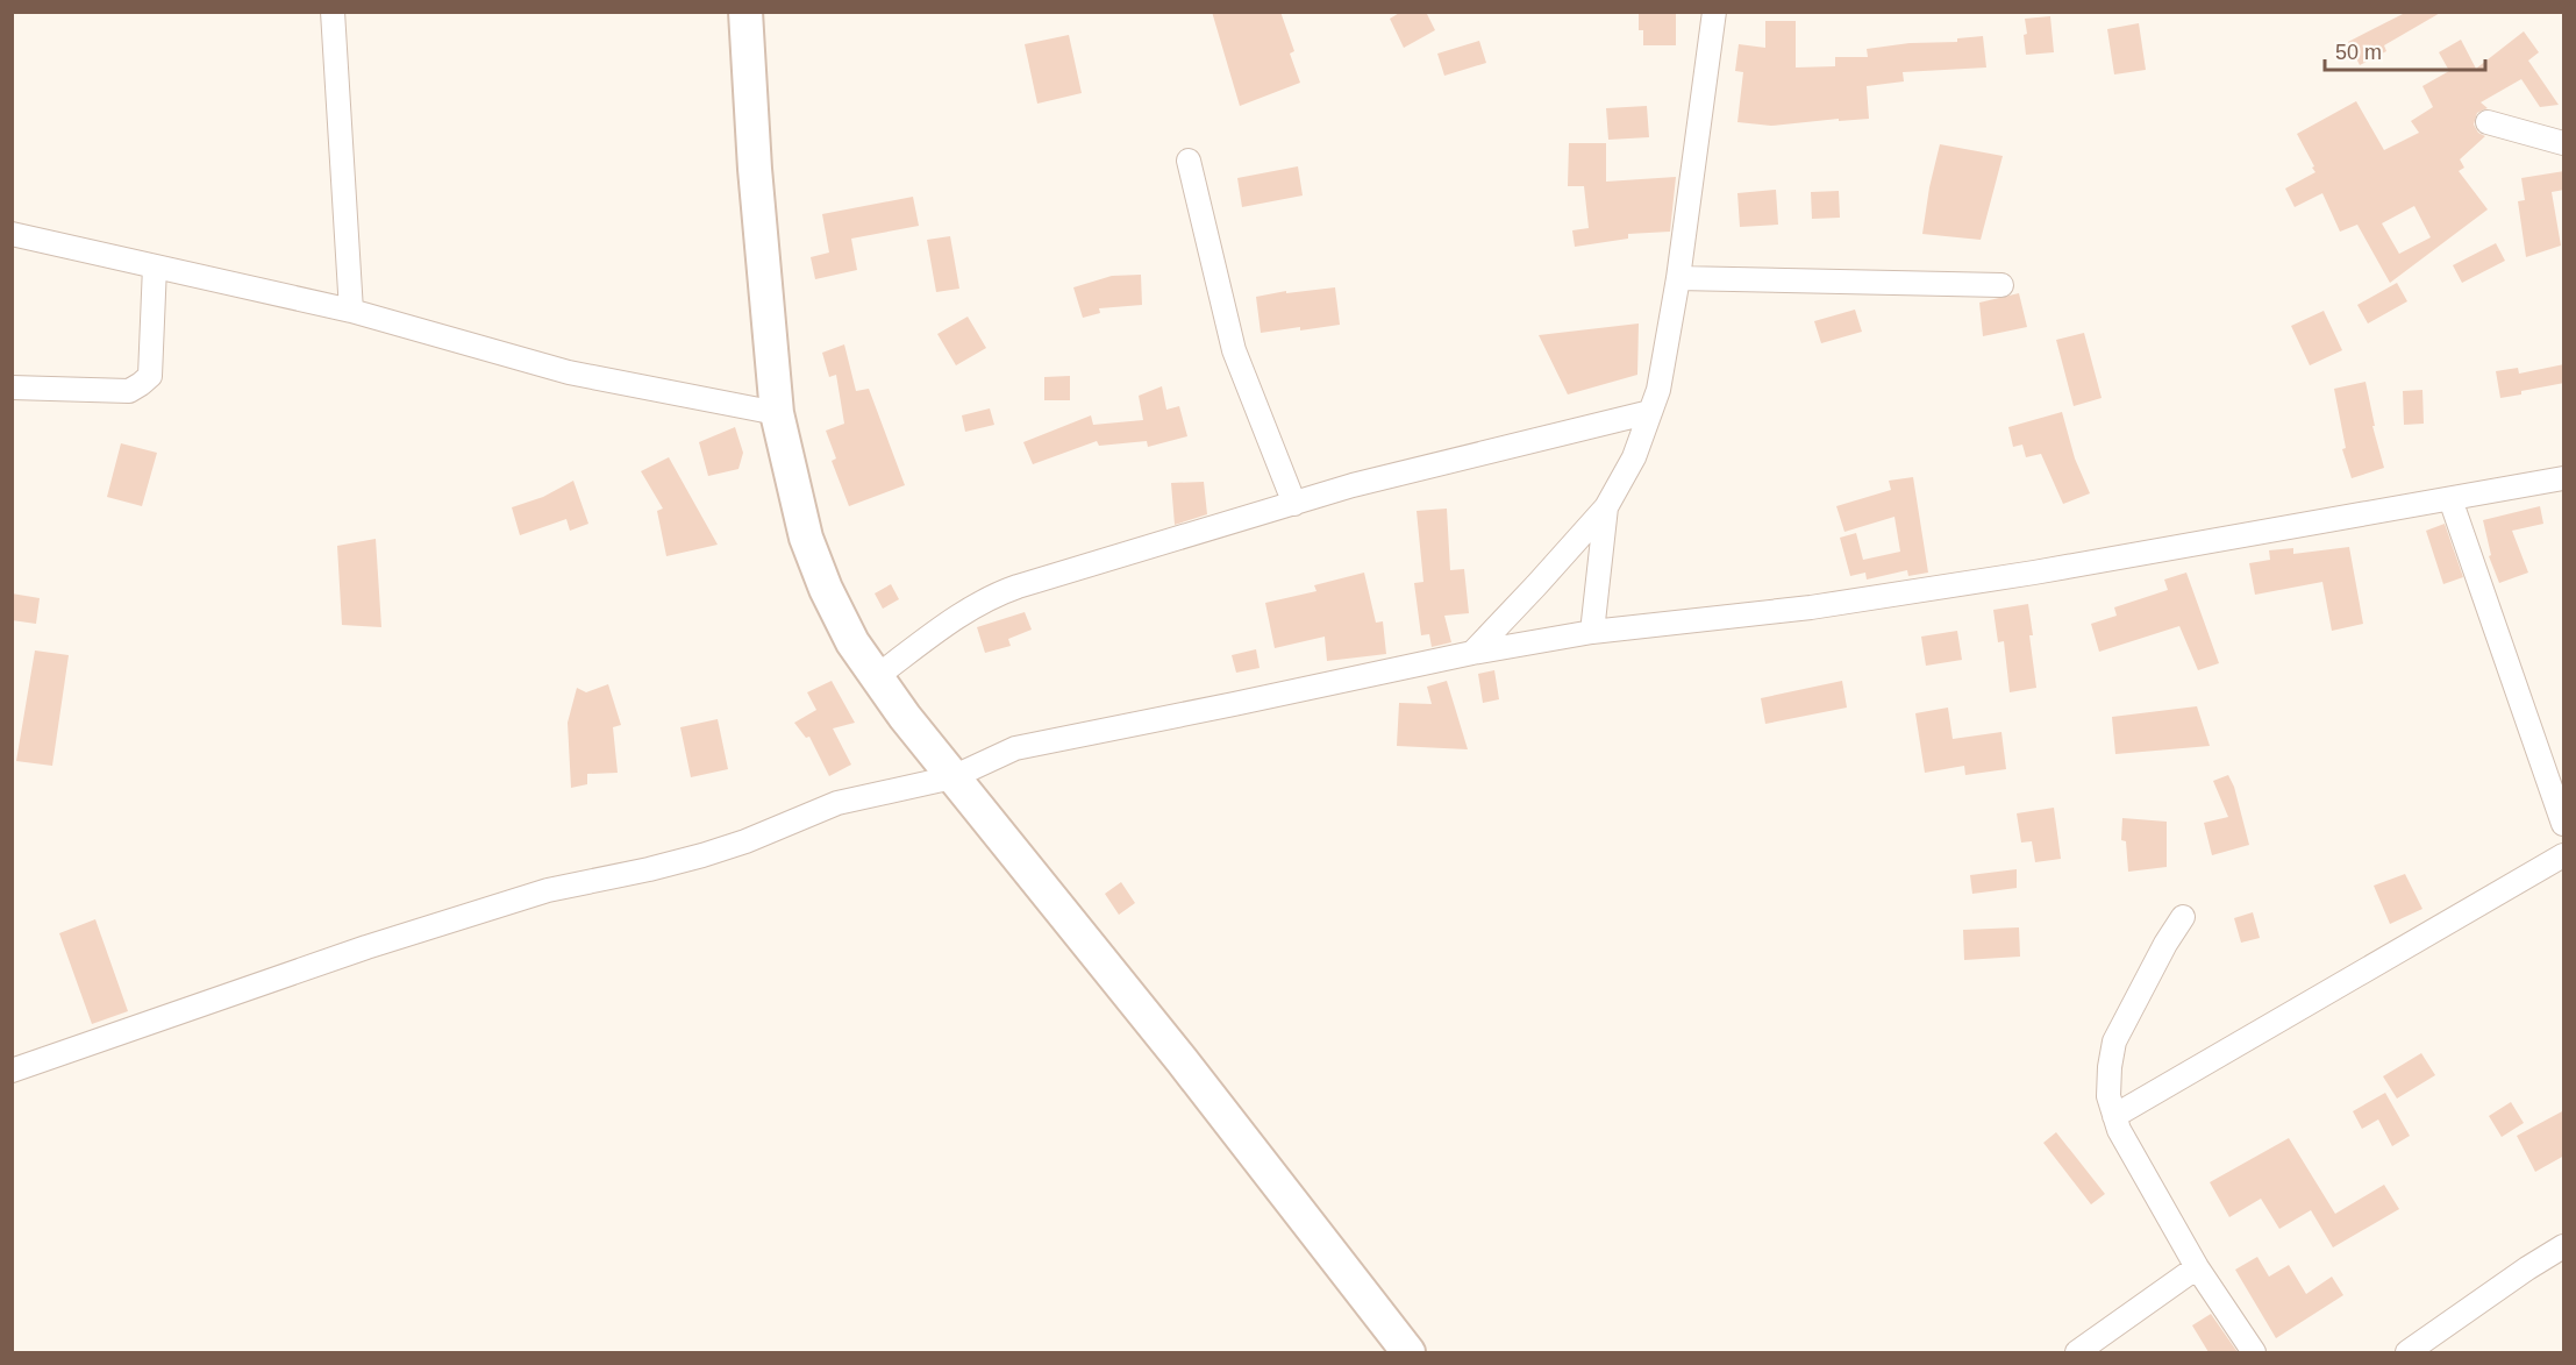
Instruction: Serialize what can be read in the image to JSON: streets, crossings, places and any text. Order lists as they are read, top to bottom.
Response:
{
  "scale_bar": "50 m"
}
